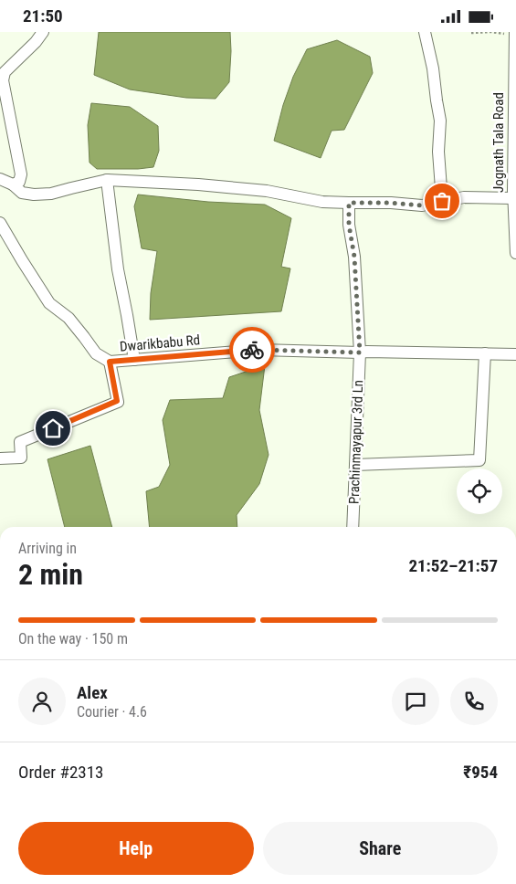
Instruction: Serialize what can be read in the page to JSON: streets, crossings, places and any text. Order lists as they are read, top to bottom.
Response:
{
  "streets": {
    "street": ["Jognath Tala Road", "Dwarikbabu Rd", "Prachinmayapur 3rd Ln"]
  },
  "crossings": [
    ["Dwarikbabu Rd", "Prachinmayapur 3rd Ln"]
  ],
  "page": {
    "status": "21:50",
    "heading": ["2 min", "Arriving in", "21:52–21:57"],
    "panel": [
      "Alex",
      "Courier · 4.6",
      "Order #2313",
      "₹954"
    ],
    "bar": "On the way · 150 m",
    "buttons": ["Help", "Share"]
  }
}
